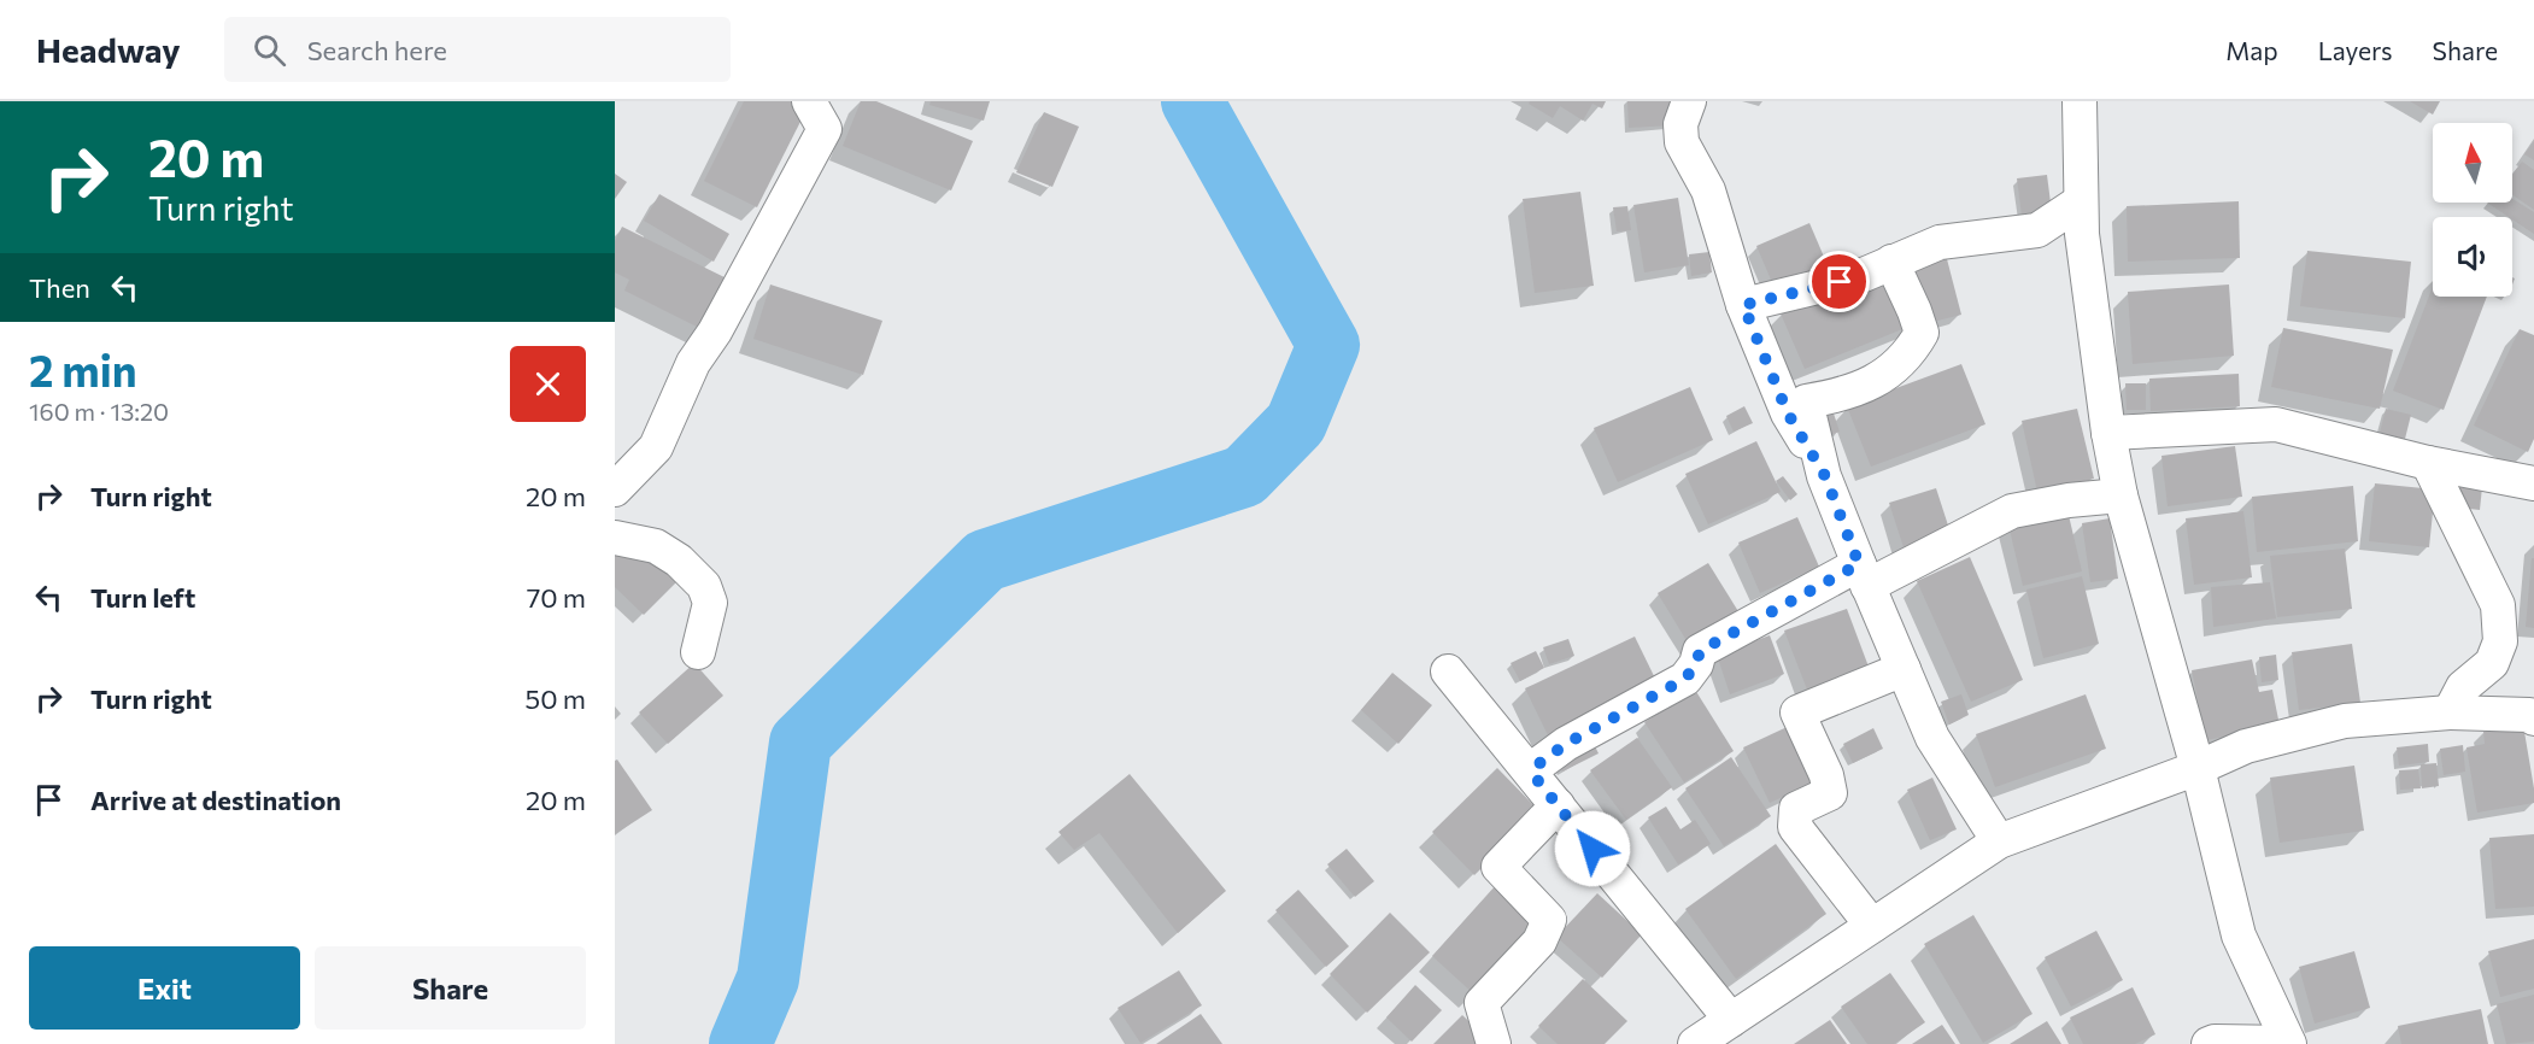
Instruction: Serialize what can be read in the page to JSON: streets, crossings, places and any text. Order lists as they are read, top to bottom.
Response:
{
  "north": "top",
  "page": {
    "header": "Headway",
    "search": "Search here",
    "nav": ["Map", "Layers", "Share"],
    "turn": ["20 m", "Turn right"],
    "then": "Then",
    "heading": ["2 min", "160 m · 13:20"],
    "list": [
      {
        "name": "Turn right",
        "value": "20 m"
      },
      {
        "name": "Turn left",
        "value": "70 m"
      },
      {
        "name": "Turn right",
        "value": "50 m"
      },
      {
        "name": "Arrive at destination",
        "value": "20 m"
      }
    ],
    "buttons": ["Exit", "Share"]
  }
}
